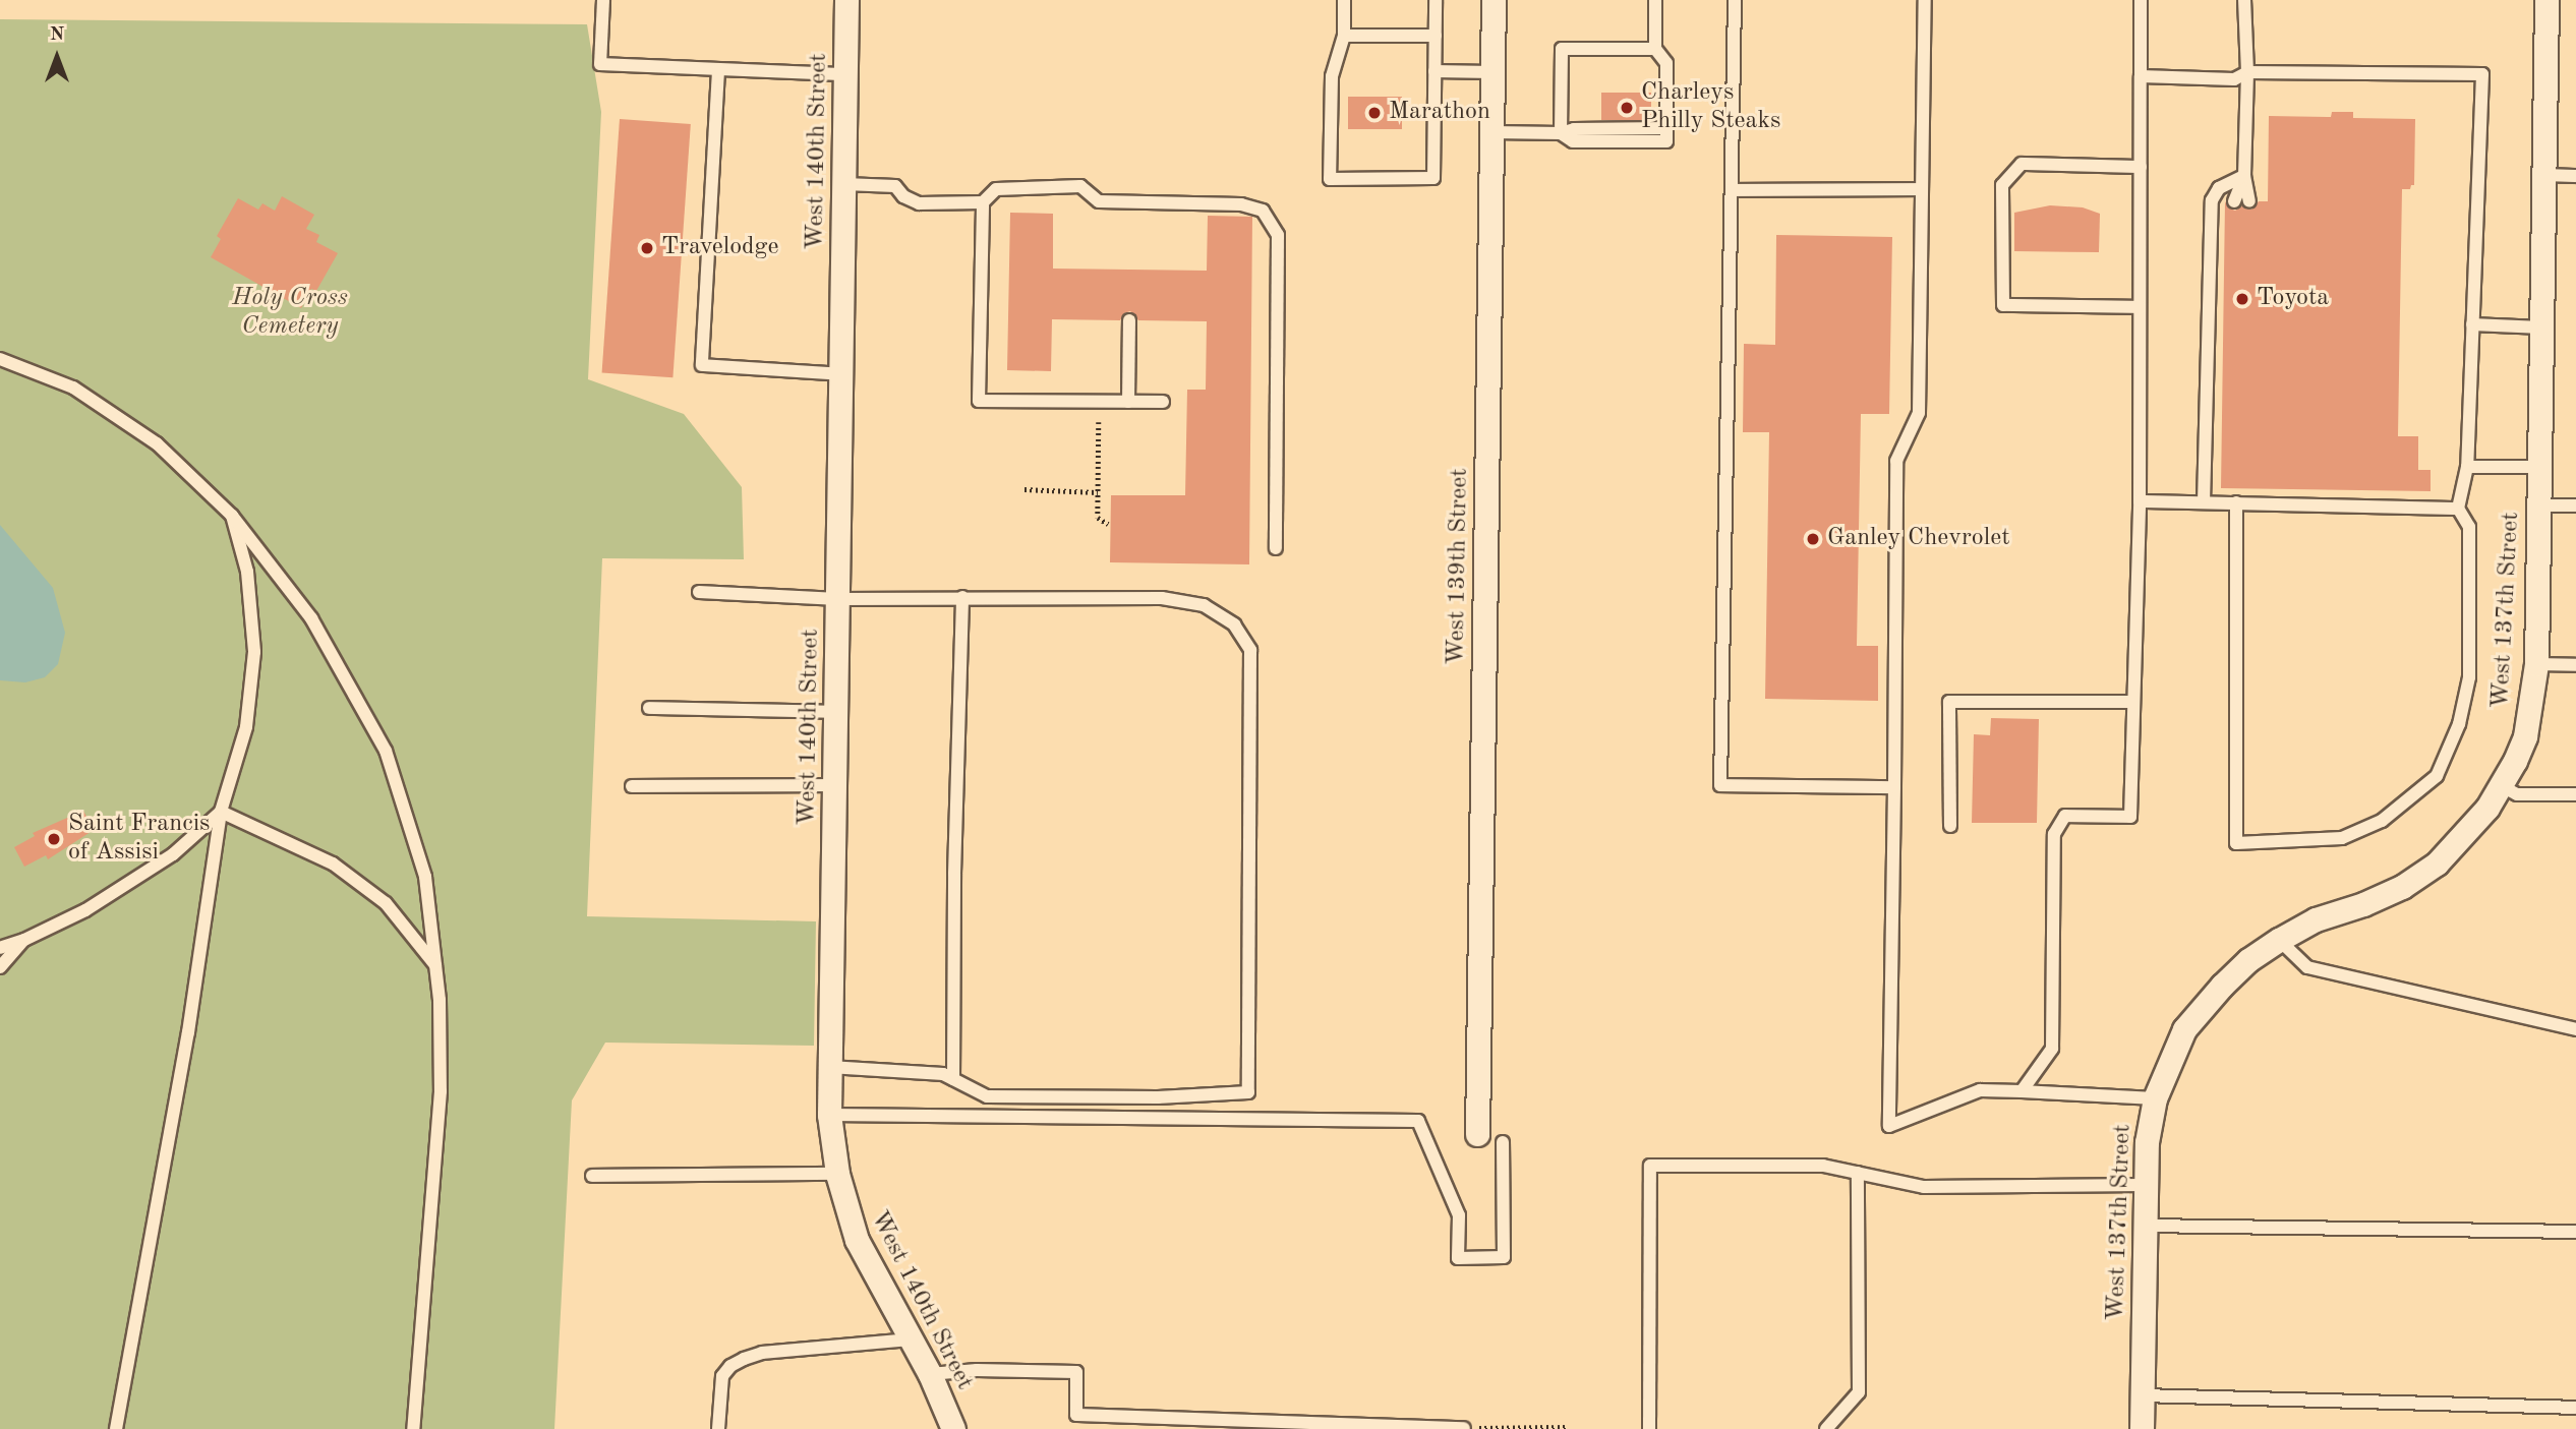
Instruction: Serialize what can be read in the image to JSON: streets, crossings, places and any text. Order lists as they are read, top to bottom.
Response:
{
  "streets": {
    "street": ["West 140th Street", "West 139th Street", "West 137th Street"]
  },
  "parks": ["Holy Cross Cemetery"],
  "places": [
    "Charleys Philly Steaks",
    "Marathon",
    "Travelodge",
    "Toyota",
    "Ganley Chevrolet",
    "Saint Francis of Assisi"
  ],
  "north": "top"
}
